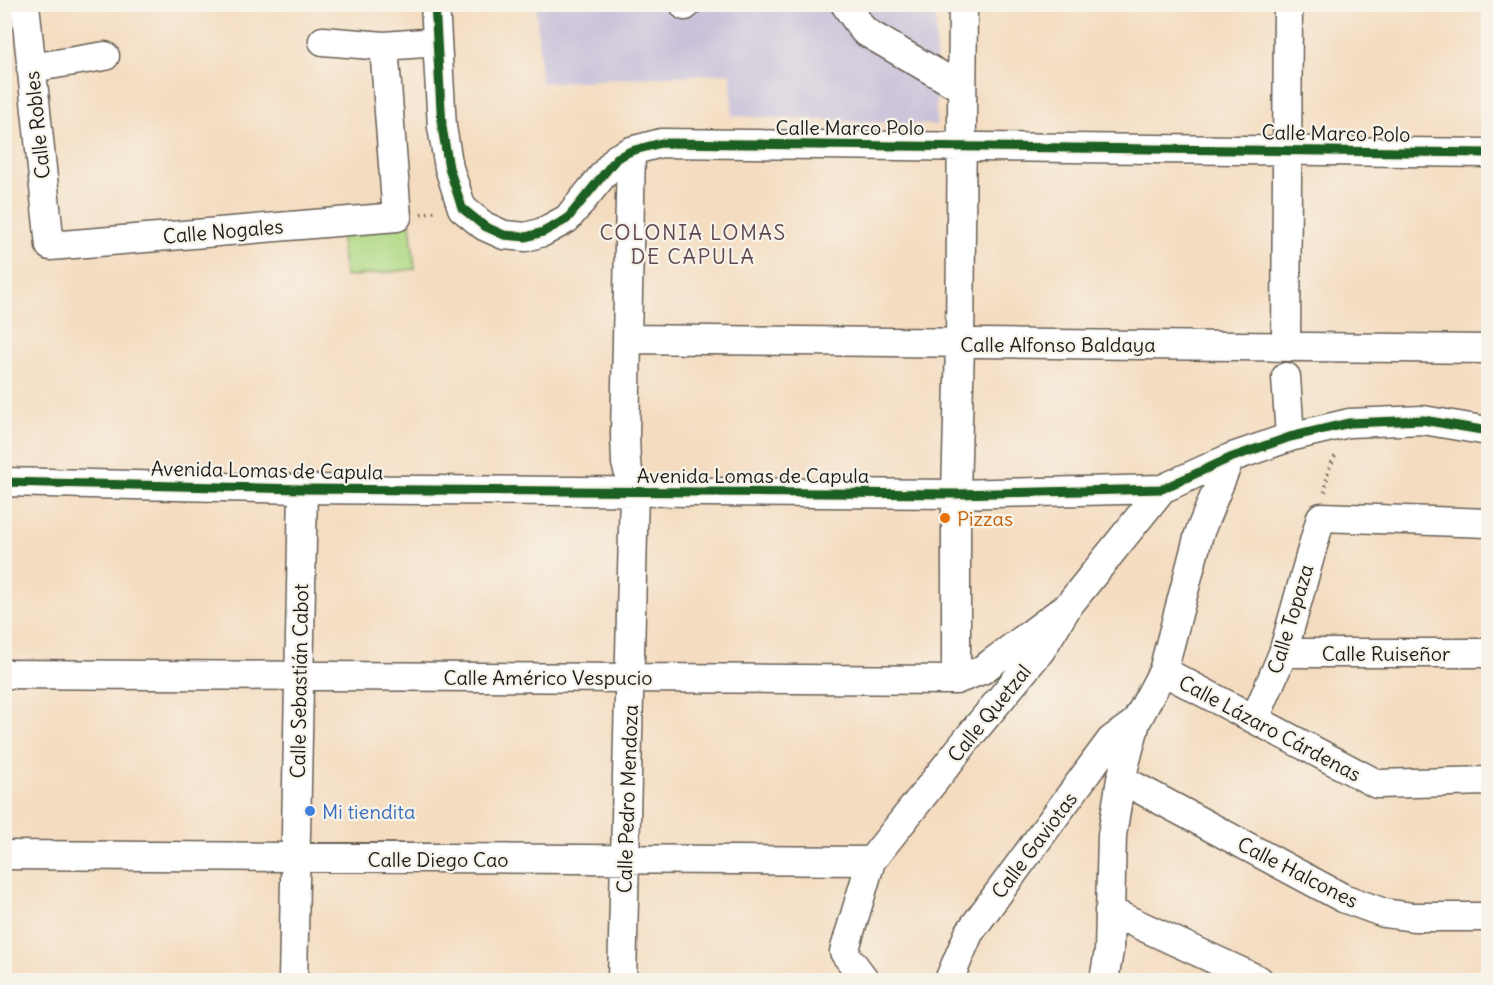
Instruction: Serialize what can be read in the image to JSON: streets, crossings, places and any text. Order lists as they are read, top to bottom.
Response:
{
  "streets": {
    "street": [
      "Calle Robles",
      "Calle Marco Polo",
      "Calle Nogales",
      "Calle Alfonso Baldaya",
      "Avenida Lomas de Capula",
      "Calle Topaza",
      "Calle Ruiseñor",
      "Calle Américo Vespucio",
      "Calle Sebastián Cabot",
      "Calle Quetzal",
      "Calle Lázaro Cárdenas",
      "Calle Pedro Mendoza",
      "Calle Gaviotas",
      "Calle Diego Cao",
      "Calle Halcones"
    ]
  },
  "crossings": [
    ["Calle Robles", "Calle Nogales"],
    ["Calle Marco Polo", "Calle Pedro Mendoza"],
    ["Calle Alfonso Baldaya", "Calle Pedro Mendoza"],
    ["Avenida Lomas de Capula", "Calle Sebastián Cabot"],
    ["Avenida Lomas de Capula", "Calle Quetzal"],
    ["Avenida Lomas de Capula", "Calle Pedro Mendoza"],
    ["Calle Topaza", "Calle Ruiseñor"],
    ["Calle Topaza", "Calle Lázaro Cárdenas"],
    ["Calle Américo Vespucio", "Calle Sebastián Cabot"],
    ["Calle Américo Vespucio", "Calle Quetzal"],
    ["Calle Américo Vespucio", "Calle Pedro Mendoza"],
    ["Calle Sebastián Cabot", "Calle Diego Cao"],
    ["Calle Quetzal", "Calle Diego Cao"],
    ["Calle Pedro Mendoza", "Calle Diego Cao"]
  ],
  "districts": ["COLONIA LOMAS DE CAPULA"],
  "places": ["Pizzas", "Mi tiendita"]
}
